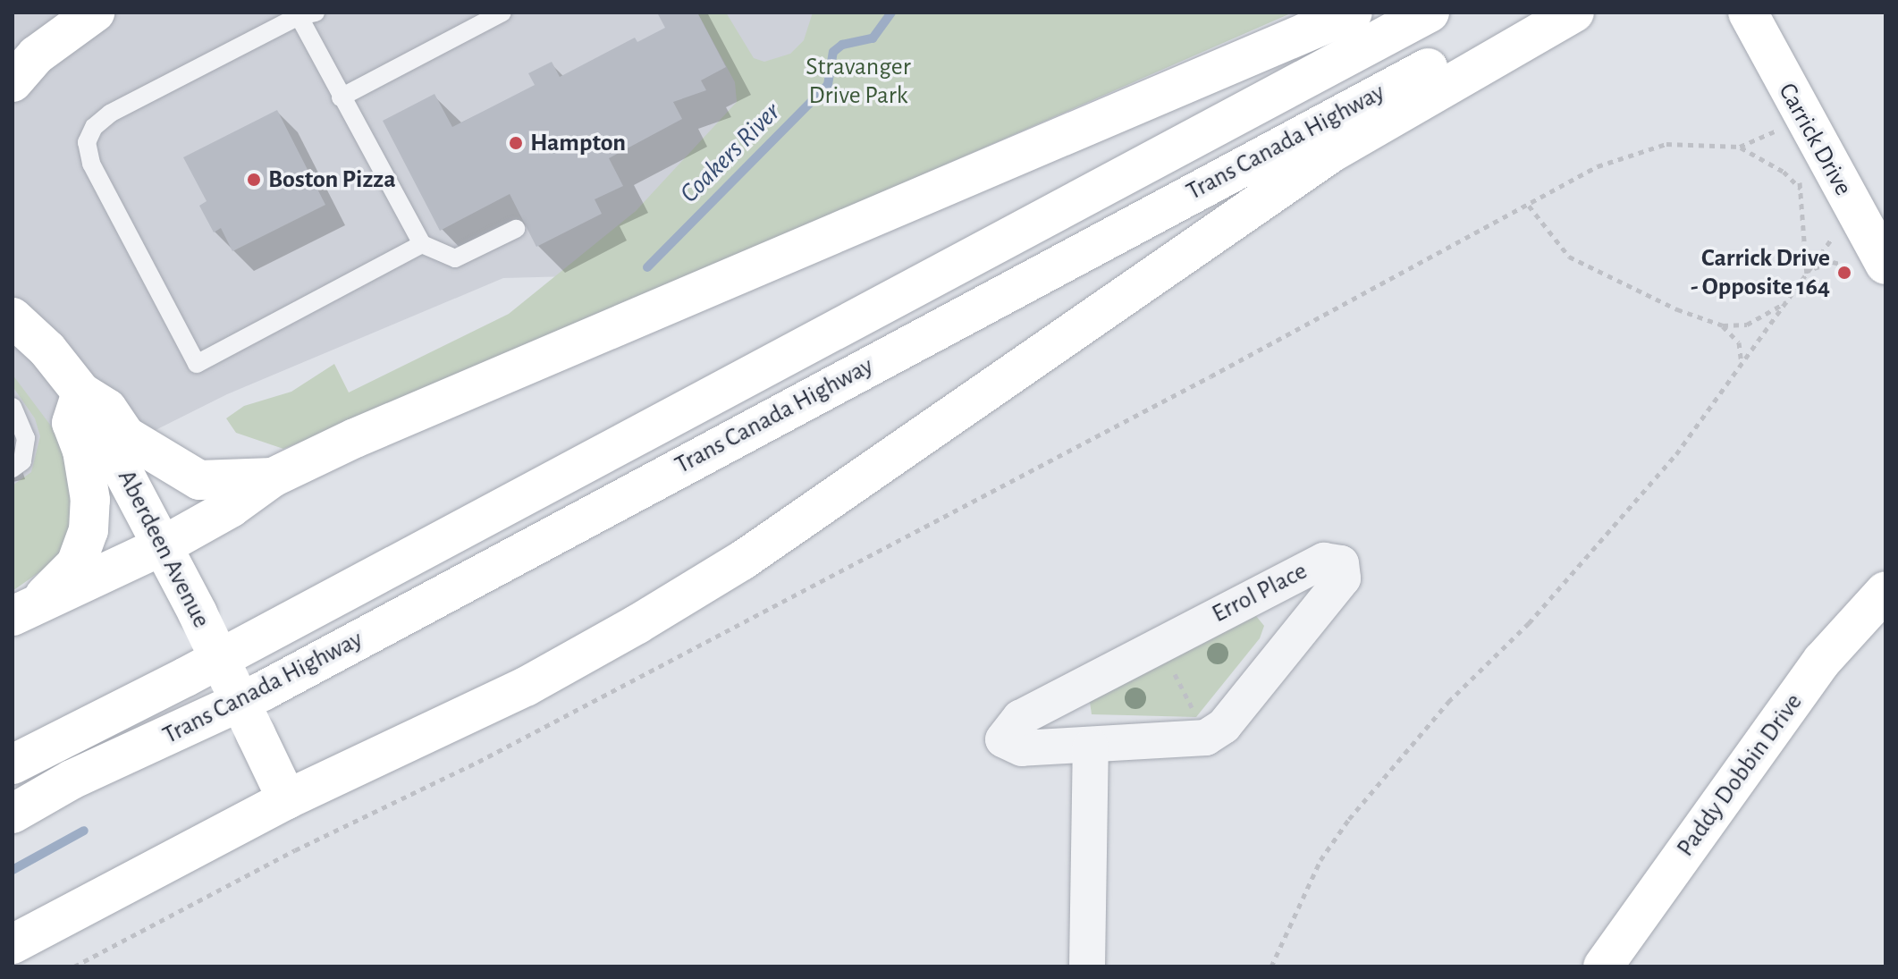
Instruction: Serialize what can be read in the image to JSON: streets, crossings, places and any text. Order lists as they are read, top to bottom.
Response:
{
  "streets": {
    "main road": [
      "Carrick Drive",
      "Trans Canada Highway",
      "Aberdeen Avenue",
      "Paddy Dobbin Drive"
    ],
    "street": ["Errol Place"]
  },
  "water": ["Coakers River"],
  "parks": ["Stravanger Drive Park"],
  "places": ["Hampton", "Boston Pizza", "Carrick Drive - Opposite 164"]
}
